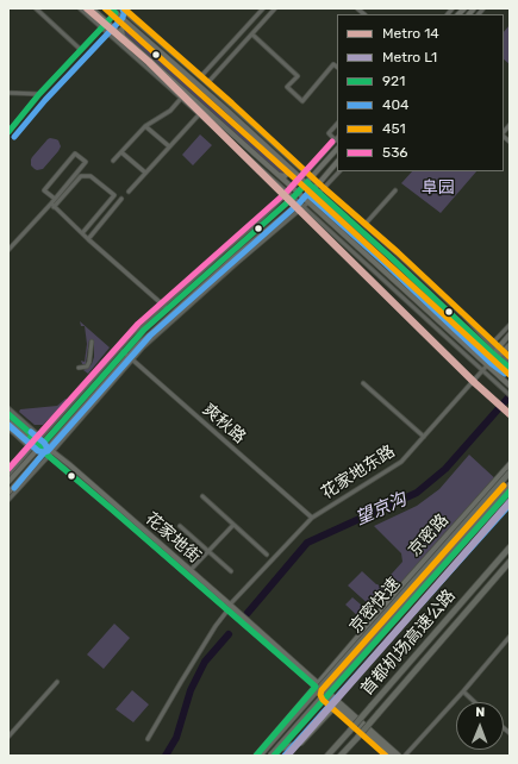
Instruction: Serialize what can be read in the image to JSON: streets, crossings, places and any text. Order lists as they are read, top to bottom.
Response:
{
  "streets": {
    "highway": ["京密快速", "首都机场高速公路"],
    "main road": ["京密路", "花家地街"],
    "street": ["爽秋路", "花家地东路"]
  },
  "crossings": [
    ["爽秋路", "花家地东路"],
    ["花家地东路", "花家地街"],
    ["京密路", "花家地街"],
    ["京密路", "京密快速"]
  ],
  "water": ["望京沟"],
  "parks": ["阜园"],
  "lines": [
    "metro line 14",
    "transit line 921",
    "transit line 404",
    "transit line 451",
    "transit line 536",
    "metro line L1"
  ],
  "legend": [
    "Metro 14",
    "Metro L1",
    "921",
    "404",
    "451",
    "536"
  ],
  "north": "top"
}
